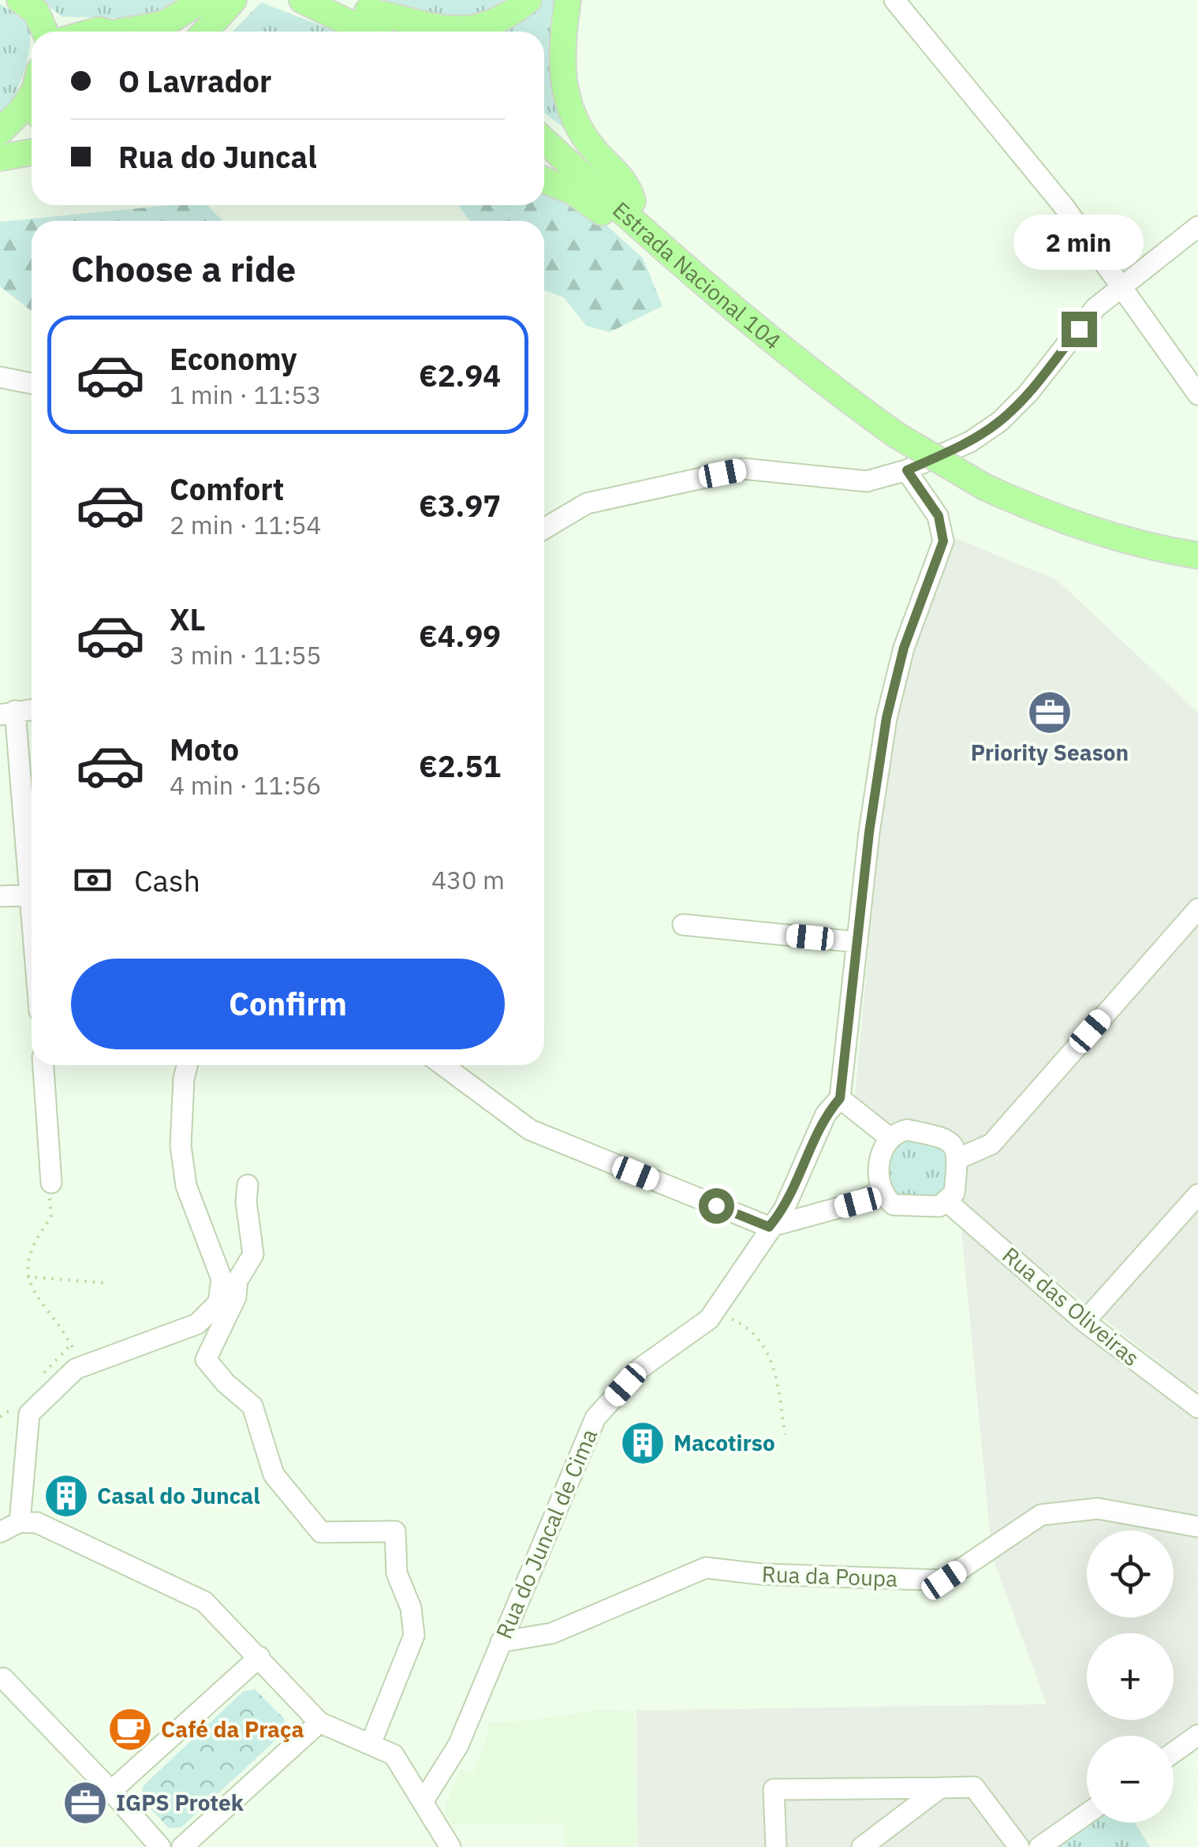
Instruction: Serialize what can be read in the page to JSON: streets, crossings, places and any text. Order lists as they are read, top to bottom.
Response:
{
  "streets": {
    "main road": ["Estrada Nacional 104"],
    "street": ["Rua das Oliveiras", "Rua do Juncal de Cima", "Rua da Poupa"]
  },
  "crossings": [
    ["Rua do Juncal de Cima", "Rua da Poupa"]
  ],
  "places": {
    "office": ["Priority Season", "IGPS Protek"],
    "building": ["Macotirso", "Casal do Juncal"],
    "cafe": ["Café da Praça"]
  },
  "page": {
    "banner": ["O Lavrador", "Rua do Juncal"],
    "bubble": "2 min",
    "heading": "Choose a ride",
    "list": [
      {
        "name": "Economy",
        "note": "1 min · 11:53",
        "value": "€2.94"
      },
      {
        "name": "Comfort",
        "note": "2 min · 11:54",
        "value": "€3.97"
      },
      {
        "name": "XL",
        "note": "3 min · 11:55",
        "value": "€4.99"
      },
      {
        "name": "Moto",
        "note": "4 min · 11:56",
        "value": "€2.51"
      }
    ],
    "pay": ["Cash", "430 m"],
    "buttons": "Confirm",
    "map_buttons": ["+", "−"]
  }
}
